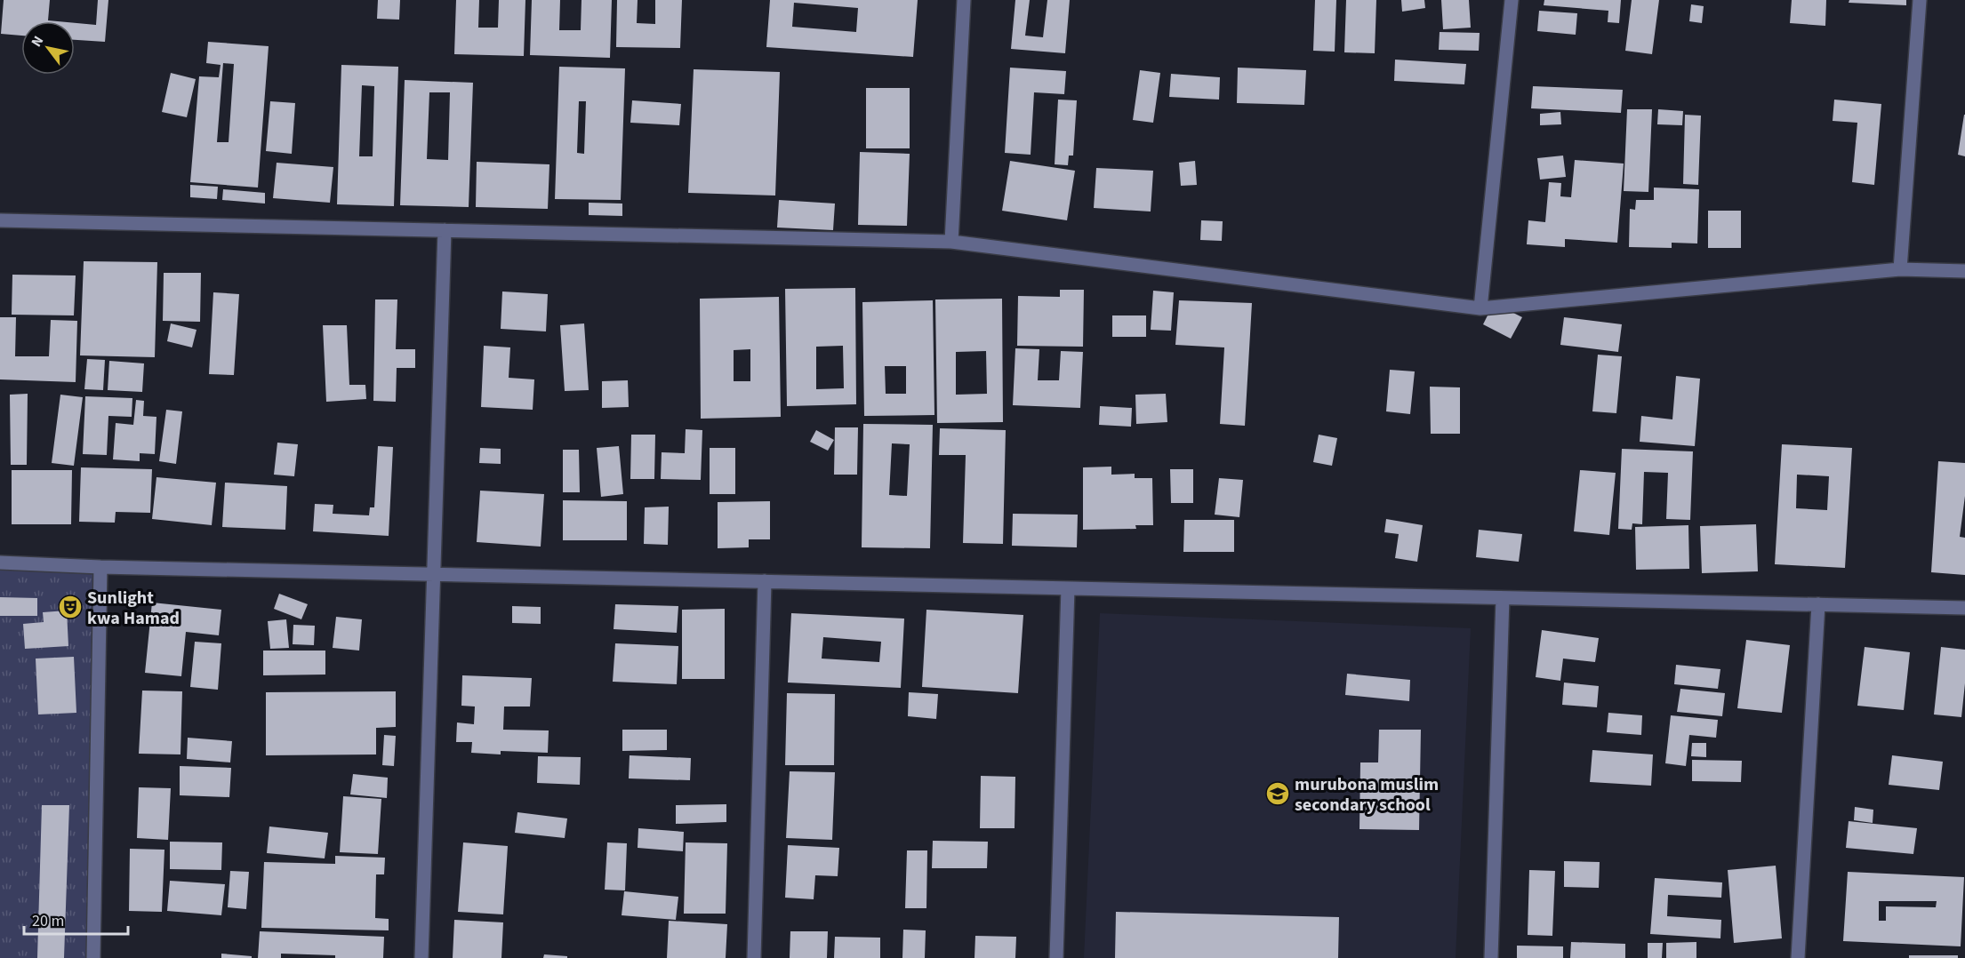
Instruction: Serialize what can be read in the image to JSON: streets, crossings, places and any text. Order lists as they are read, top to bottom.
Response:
{
  "places": {
    "theatre": ["Sunlight kwa Hamad"],
    "school or university": ["murubona muslim secondary school"]
  },
  "scale_bar": "20 m",
  "north": "top left"
}
